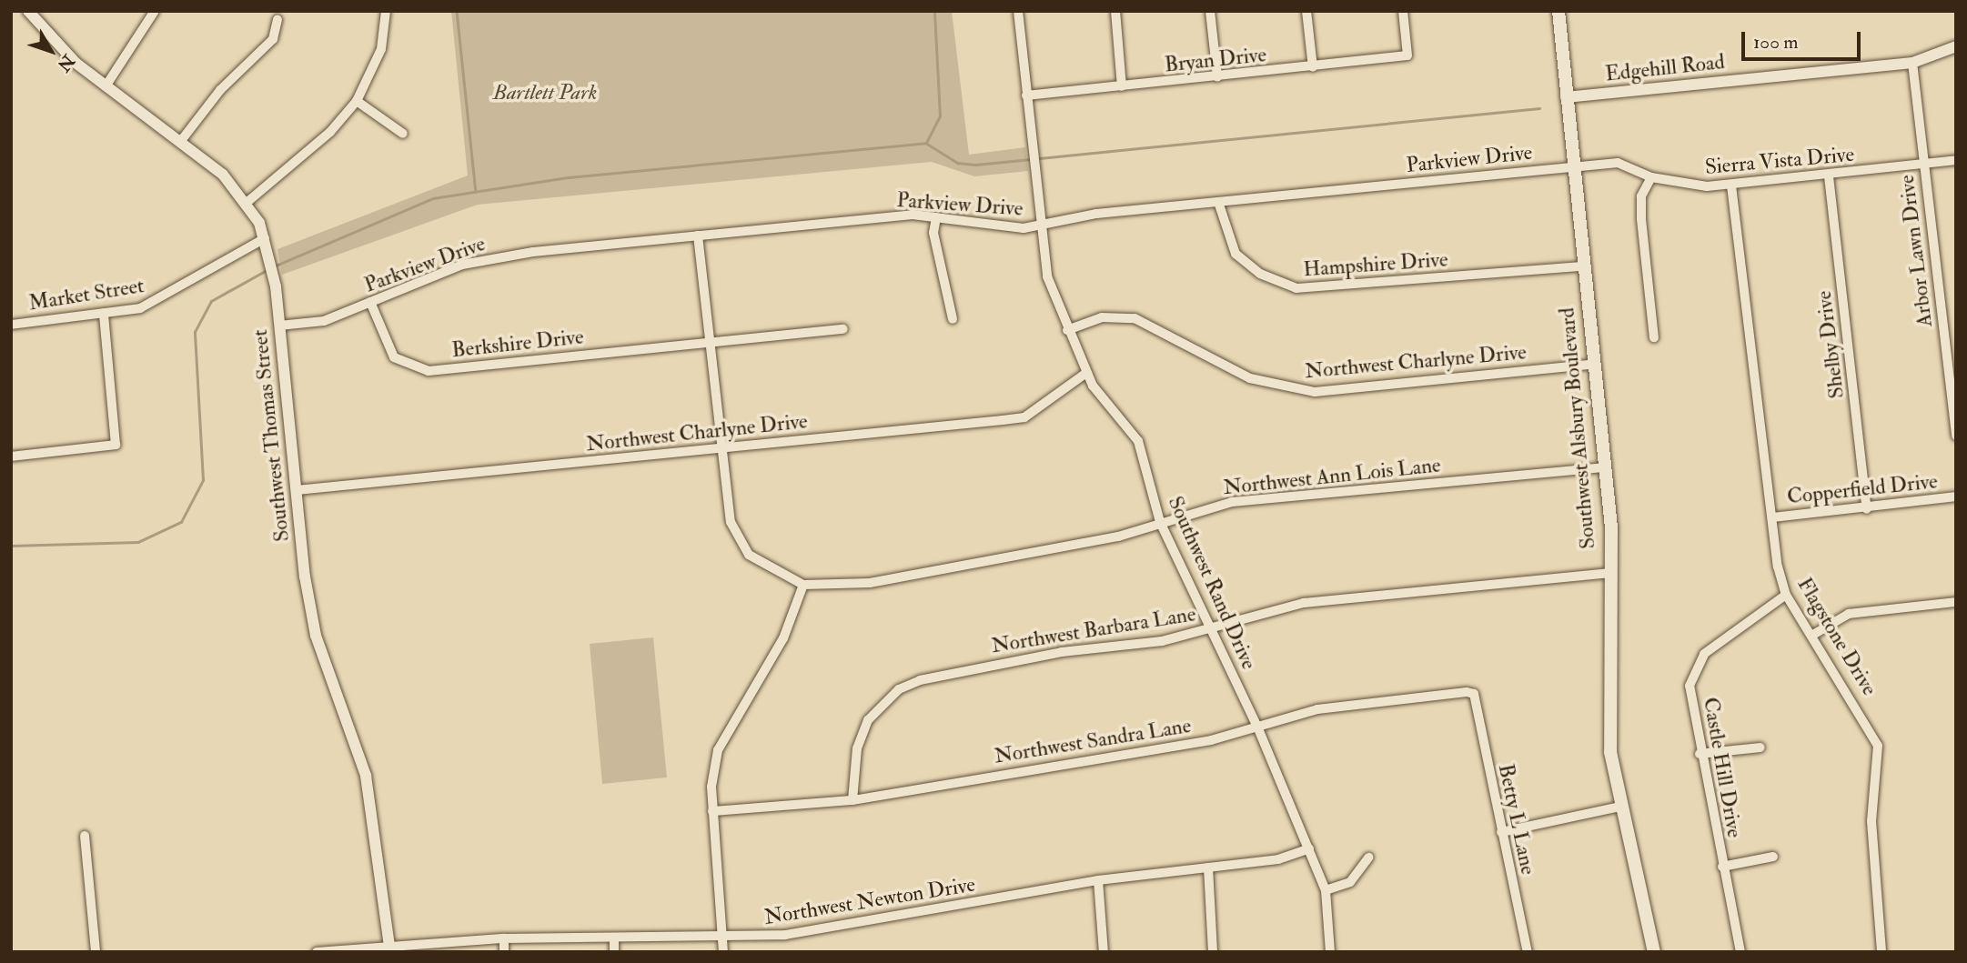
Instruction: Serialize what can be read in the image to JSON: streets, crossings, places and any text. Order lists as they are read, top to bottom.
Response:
{
  "streets": {
    "main road": ["Southwest Alsbury Boulevard"],
    "street": [
      "Bryan Drive",
      "Edgehill Road",
      "Parkview Drive",
      "Sierra Vista Drive",
      "Arbor Lawn Drive",
      "Hampshire Drive",
      "Market Street",
      "Berkshire Drive",
      "Shelby Drive",
      "Northwest Charlyne Drive",
      "Southwest Thomas Street",
      "Northwest Ann Lois Lane",
      "Copperfield Drive",
      "Southwest Rand Drive",
      "Northwest Barbara Lane",
      "Flagstone Drive",
      "Northwest Sandra Lane",
      "Castle Hill Drive",
      "Betty L Lane",
      "Northwest Newton Drive"
    ]
  },
  "crossings": [
    ["Bryan Drive", "Southwest Rand Drive"],
    ["Edgehill Road", "Arbor Lawn Drive"],
    ["Edgehill Road", "Southwest Alsbury Boulevard"],
    ["Parkview Drive", "Sierra Vista Drive"],
    ["Parkview Drive", "Hampshire Drive"],
    ["Parkview Drive", "Berkshire Drive"],
    ["Parkview Drive", "Southwest Alsbury Boulevard"],
    ["Parkview Drive", "Southwest Thomas Street"],
    ["Parkview Drive", "Southwest Rand Drive"],
    ["Sierra Vista Drive", "Arbor Lawn Drive"],
    ["Sierra Vista Drive", "Shelby Drive"],
    ["Sierra Vista Drive", "Southwest Alsbury Boulevard"],
    ["Sierra Vista Drive", "Flagstone Drive"],
    ["Hampshire Drive", "Southwest Alsbury Boulevard"],
    ["Market Street", "Southwest Thomas Street"],
    ["Shelby Drive", "Copperfield Drive"],
    ["Northwest Charlyne Drive", "Southwest Alsbury Boulevard"],
    ["Northwest Charlyne Drive", "Southwest Thomas Street"],
    ["Northwest Charlyne Drive", "Southwest Rand Drive"],
    ["Southwest Alsbury Boulevard", "Northwest Ann Lois Lane"],
    ["Southwest Alsbury Boulevard", "Northwest Barbara Lane"],
    ["Southwest Thomas Street", "Northwest Newton Drive"],
    ["Northwest Ann Lois Lane", "Southwest Rand Drive"],
    ["Copperfield Drive", "Flagstone Drive"],
    ["Southwest Rand Drive", "Northwest Barbara Lane"],
    ["Southwest Rand Drive", "Northwest Sandra Lane"],
    ["Southwest Rand Drive", "Northwest Newton Drive"],
    ["Northwest Barbara Lane", "Northwest Sandra Lane"],
    ["Flagstone Drive", "Castle Hill Drive"],
    ["Northwest Sandra Lane", "Betty L Lane"]
  ],
  "parks": ["Bartlett Park"],
  "scale_bar": "100 m",
  "north": "bottom right"
}
